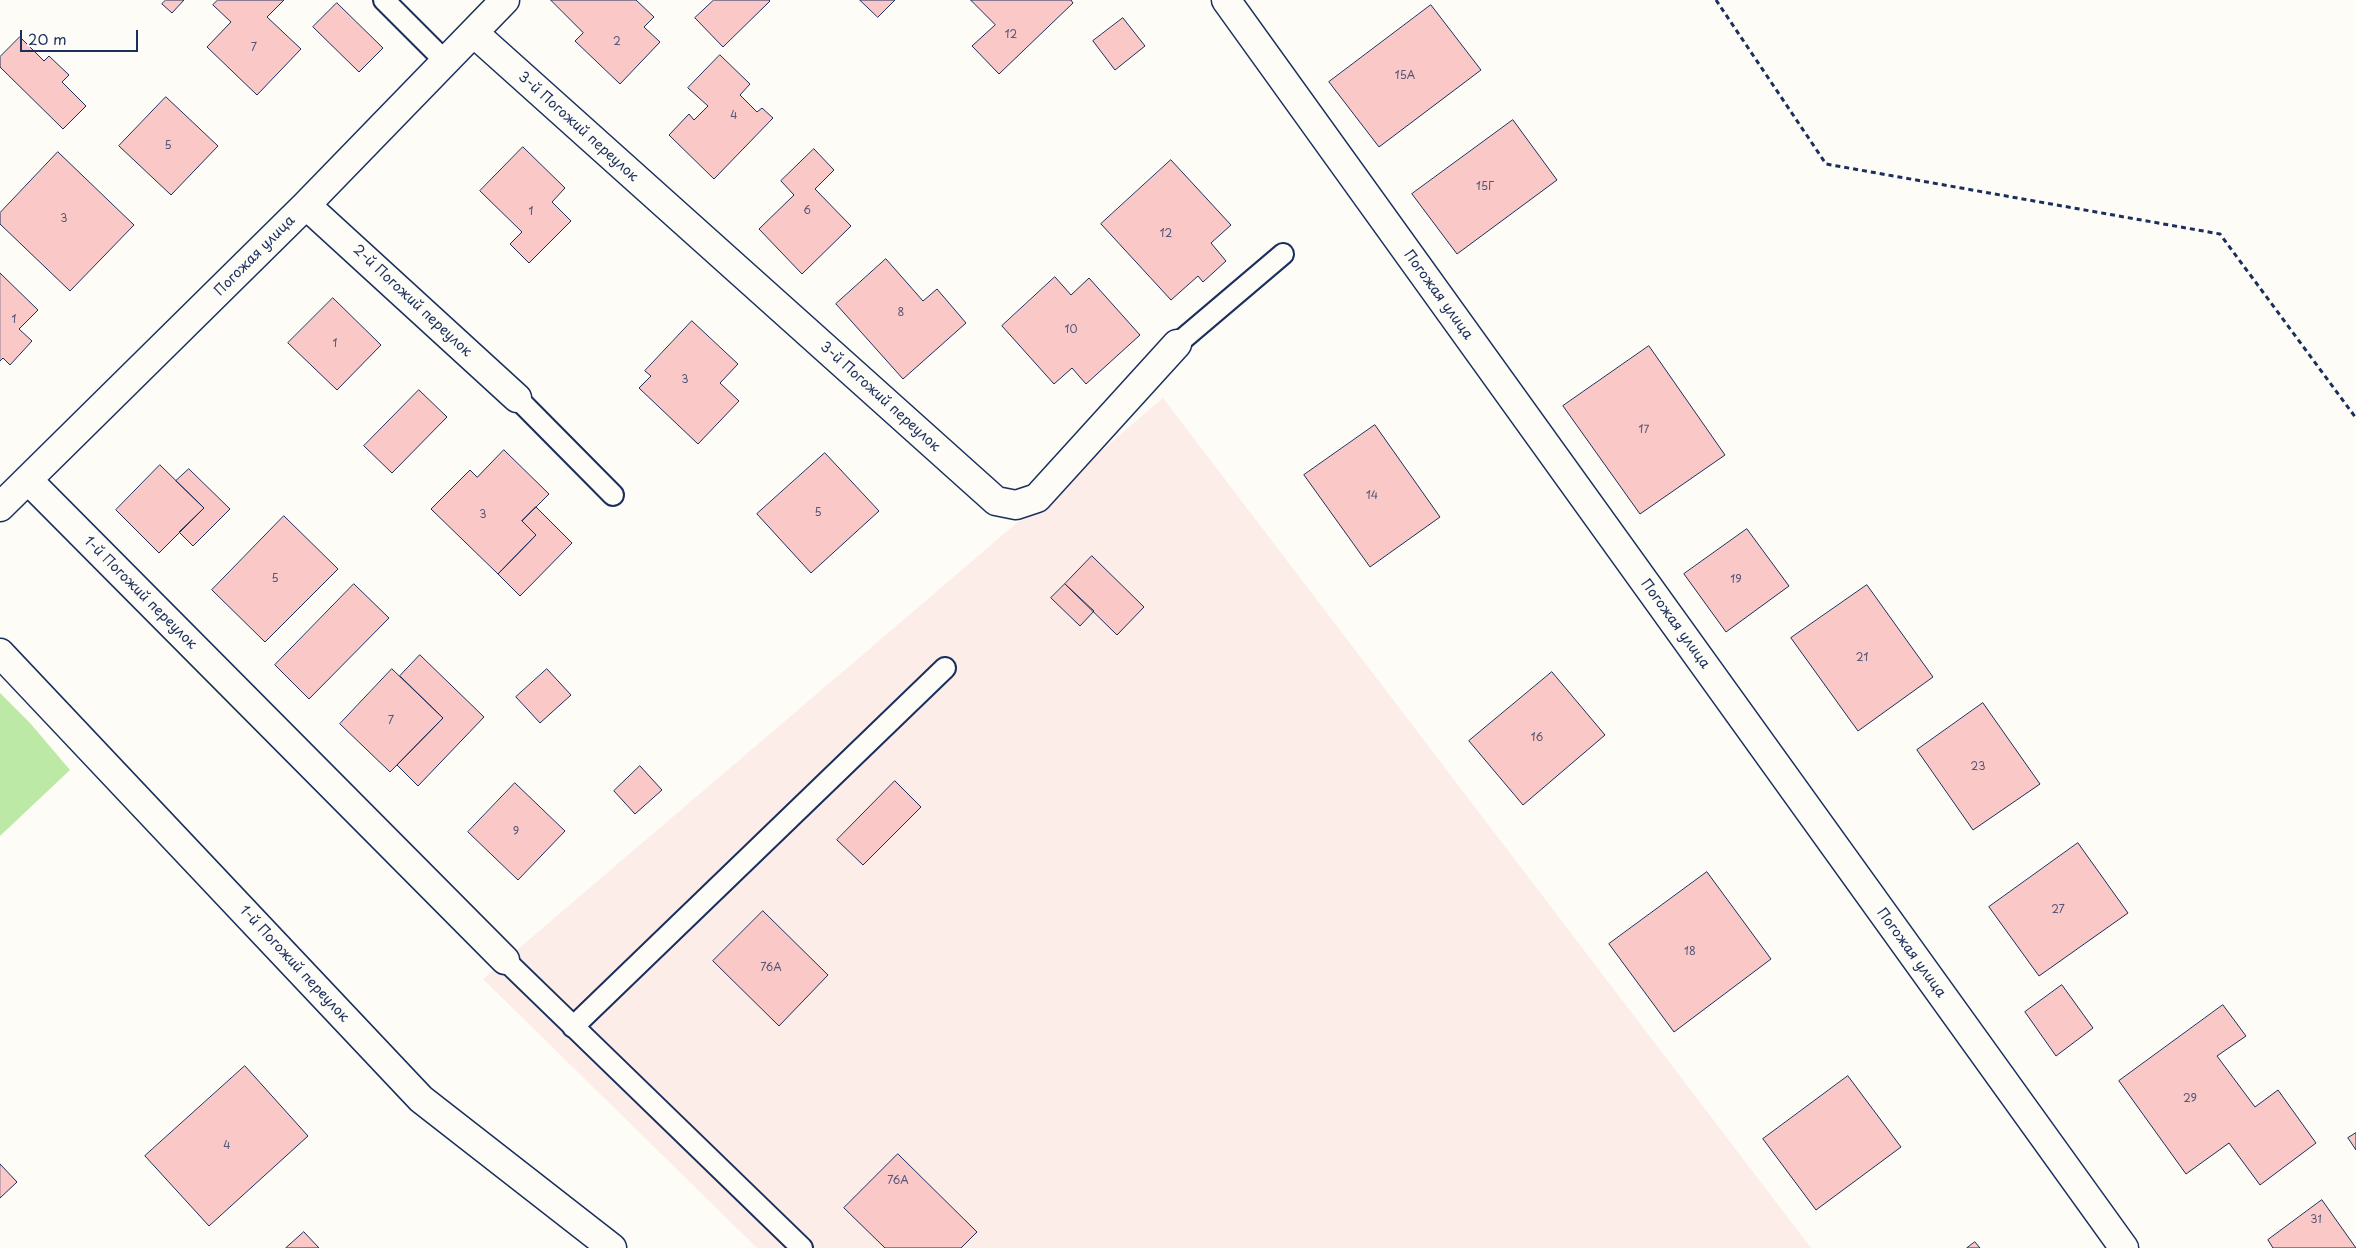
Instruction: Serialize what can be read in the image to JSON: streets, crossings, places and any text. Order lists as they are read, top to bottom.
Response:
{
  "streets": {
    "street": [
      "3-й Погожий переулок",
      "Погожая улица",
      "2-й Погожий переулок",
      "1-й Погожий переулок"
    ]
  },
  "crossings": [
    ["3-й Погожий переулок", "Погожая улица"],
    ["Погожая улица", "2-й Погожий переулок"],
    ["Погожая улица", "1-й Погожий переулок"]
  ],
  "house_numbers": [
    "12",
    "2",
    "7",
    "15А",
    "4",
    "5",
    "15Г",
    "6",
    "1",
    "3",
    "12",
    "8",
    "1",
    "10",
    "1",
    "3",
    "17",
    "14",
    "5",
    "3",
    "5",
    "19",
    "21",
    "7",
    "16",
    "23",
    "9",
    "27",
    "18",
    "76А",
    "29",
    "4",
    "76А",
    "31"
  ],
  "scale_bar": "20 m"
}
